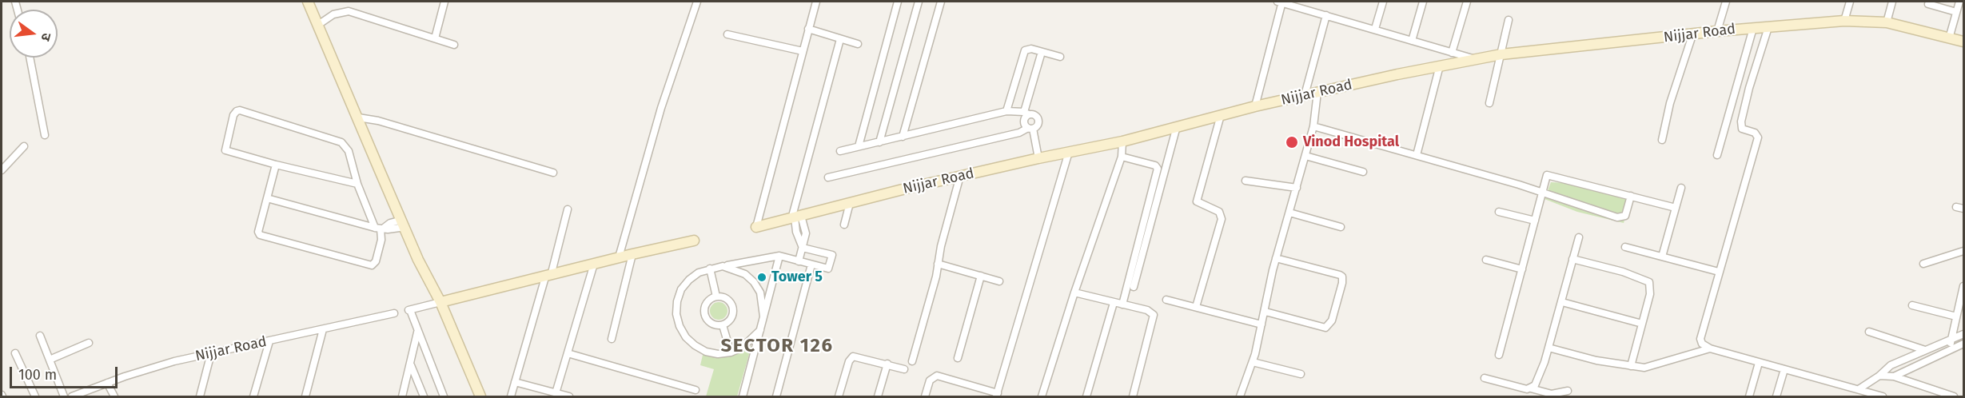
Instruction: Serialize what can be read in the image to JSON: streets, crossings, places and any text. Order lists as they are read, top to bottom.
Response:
{
  "streets": {
    "street": ["Nijjar Road"]
  },
  "districts": ["SECTOR 126"],
  "places": ["Vinod Hospital", "Tower 5"],
  "scale_bar": "100 m",
  "north": "right"
}
